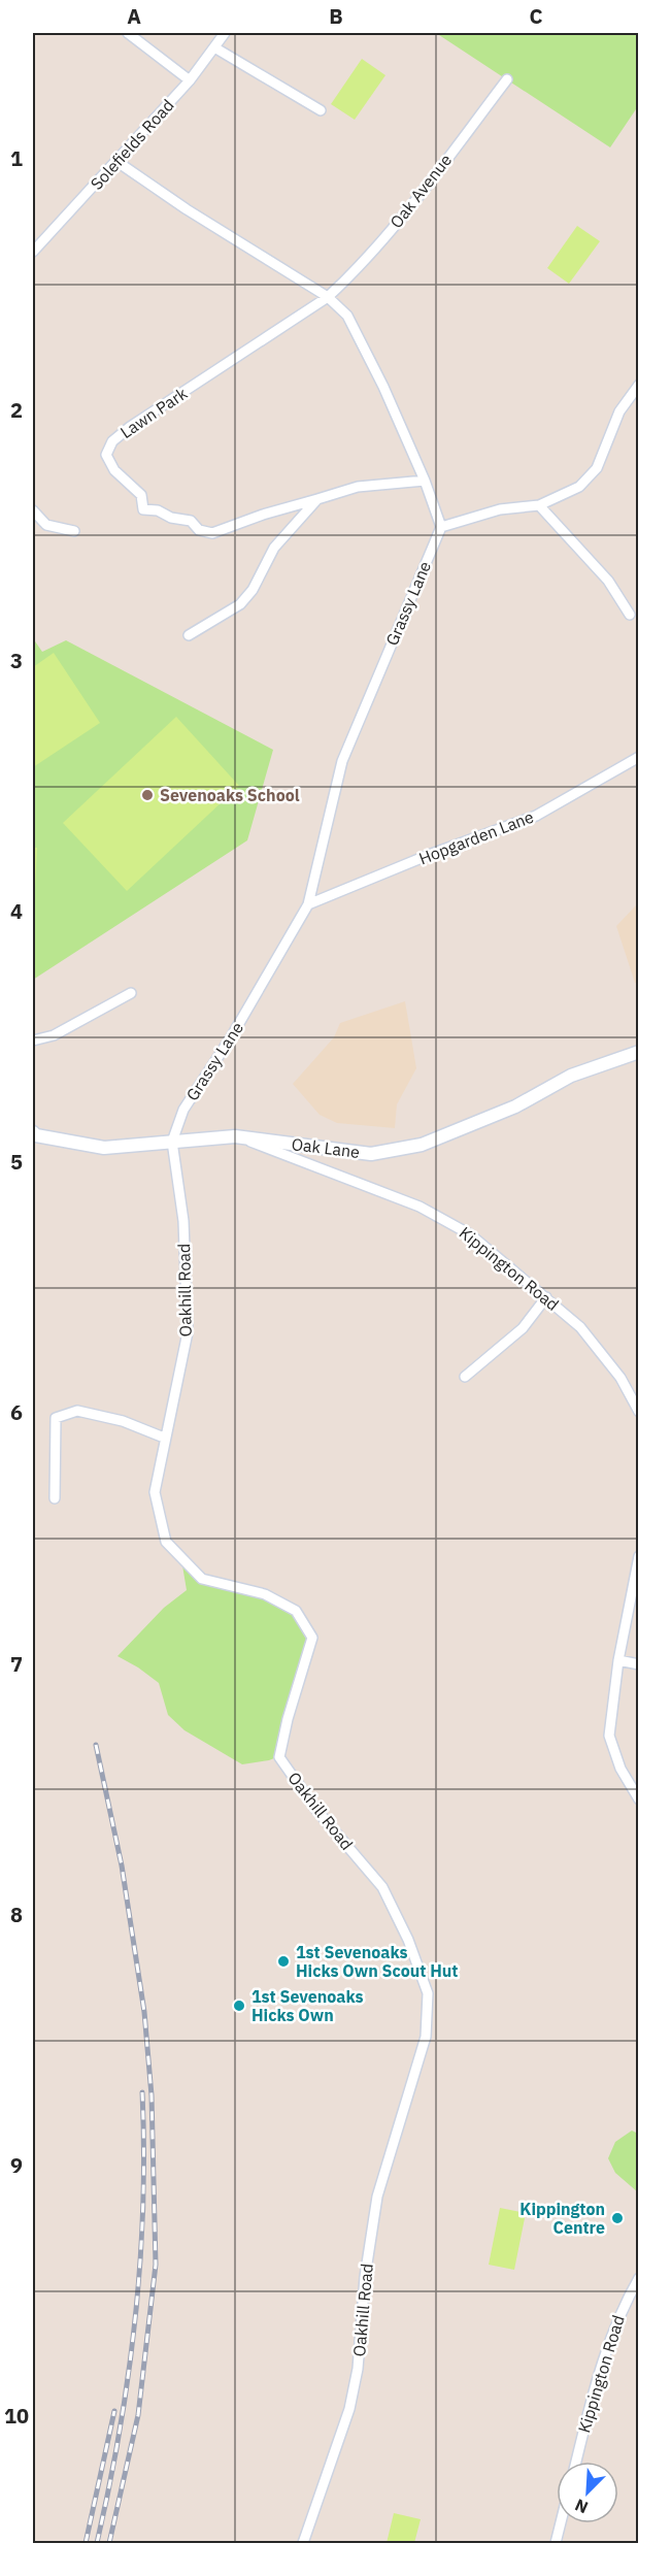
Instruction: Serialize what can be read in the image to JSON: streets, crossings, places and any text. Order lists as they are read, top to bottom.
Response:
{
  "streets": {
    "street": [
      "Solefields Road",
      "Oak Avenue",
      "Lawn Park",
      "Grassy Lane",
      "Hopgarden Lane",
      "Oak Lane",
      "Kippington Road",
      "Oakhill Road"
    ]
  },
  "crossings": [
    ["Oak Avenue", "Lawn Park"],
    ["Grassy Lane", "Hopgarden Lane"],
    ["Grassy Lane", "Oak Lane"],
    ["Grassy Lane", "Oakhill Road"],
    ["Oak Lane", "Kippington Road"],
    ["Oak Lane", "Oakhill Road"]
  ],
  "places": [
    "Sevenoaks School",
    "1st Sevenoaks Hicks Own Scout Hut",
    "1st Sevenoaks Hicks Own",
    "Kippington Centre"
  ],
  "north": "bottom left",
  "grid": {
    "columns": ["A", "B", "C"],
    "rows": [
      "1",
      "2",
      "3",
      "4",
      "5",
      "6",
      "7",
      "8",
      "9",
      "10"
    ]
  }
}
